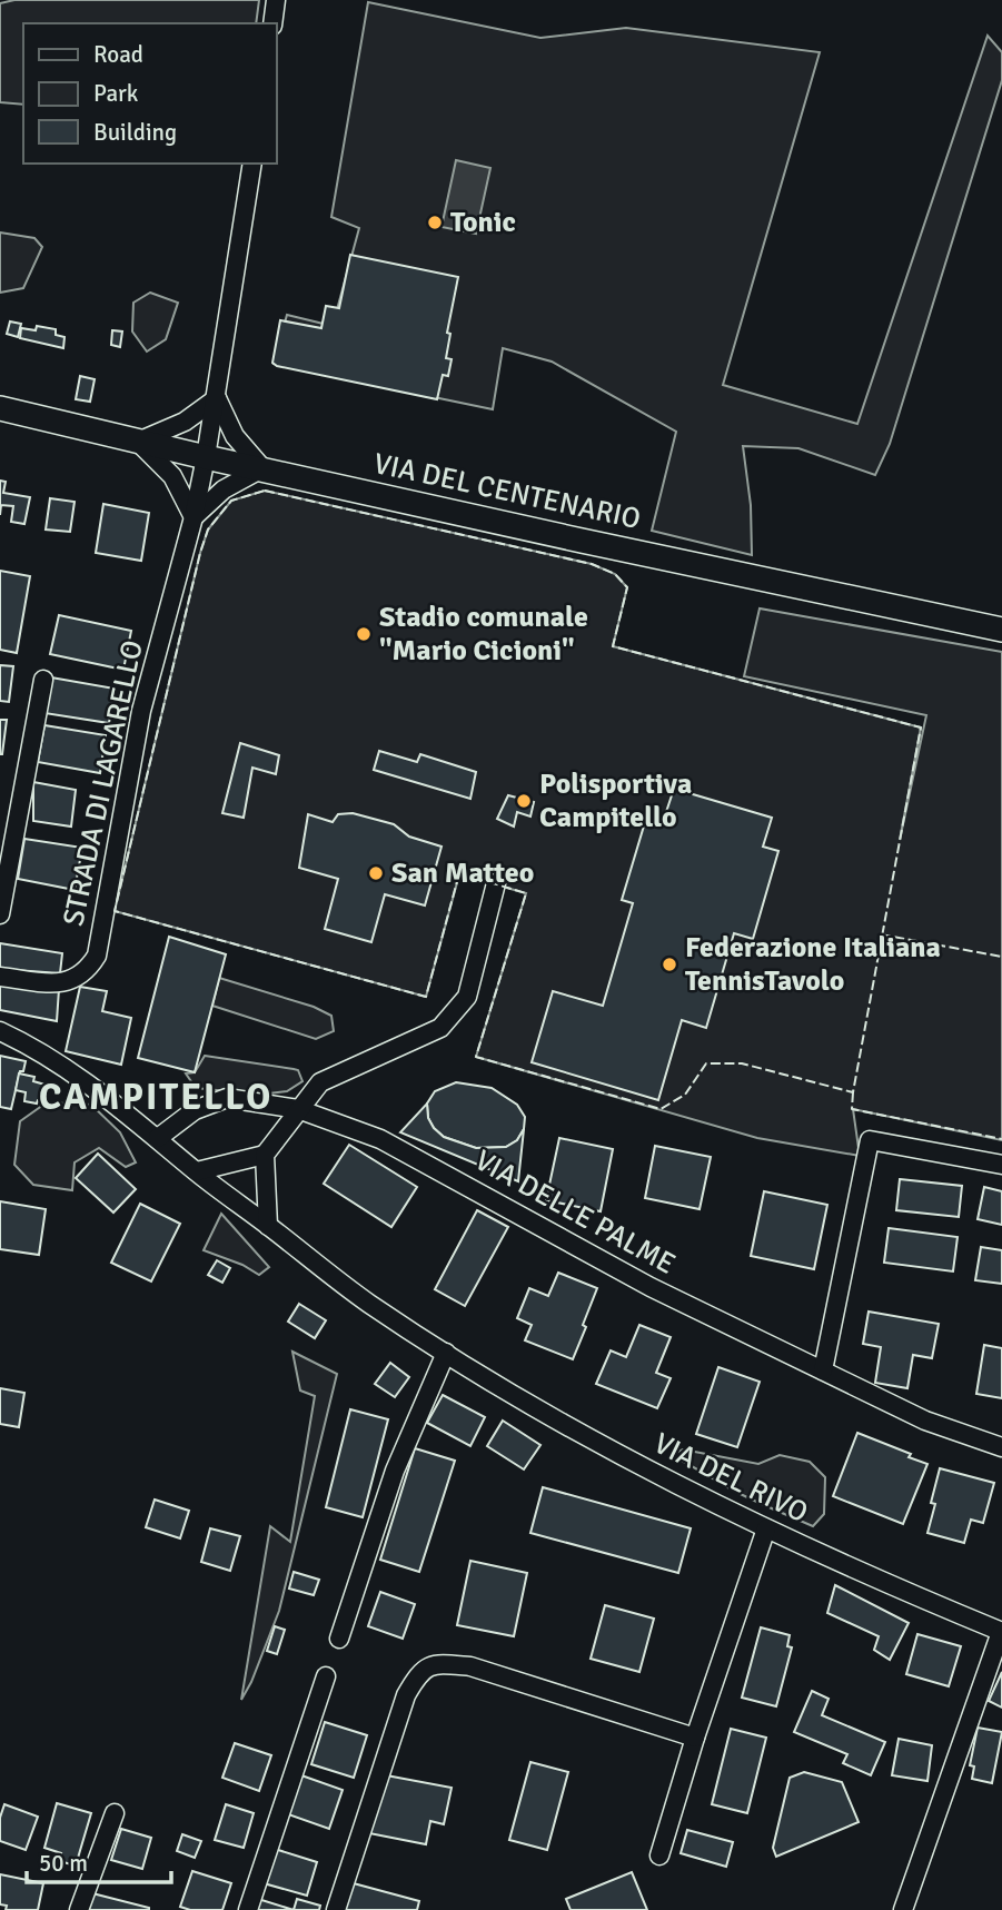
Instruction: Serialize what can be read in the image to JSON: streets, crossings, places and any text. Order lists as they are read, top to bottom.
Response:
{
  "streets": {
    "street": [
      "VIA DEL CENTENARIO",
      "STRADA DI LAGARELLO",
      "VIA DELLE PALME",
      "VIA DEL RIVO"
    ]
  },
  "crossings": [
    ["VIA DEL CENTENARIO", "STRADA DI LAGARELLO"],
    ["VIA DELLE PALME", "VIA DEL RIVO"]
  ],
  "districts": ["CAMPITELLO"],
  "places": [
    "Tonic",
    "Stadio comunale \"Mario Cicioni\"",
    "Polisportiva Campitello",
    "San Matteo",
    "Federazione Italiana TennisTavolo"
  ],
  "legend": ["Road", "Park", "Building"],
  "scale_bar": "50 m"
}
